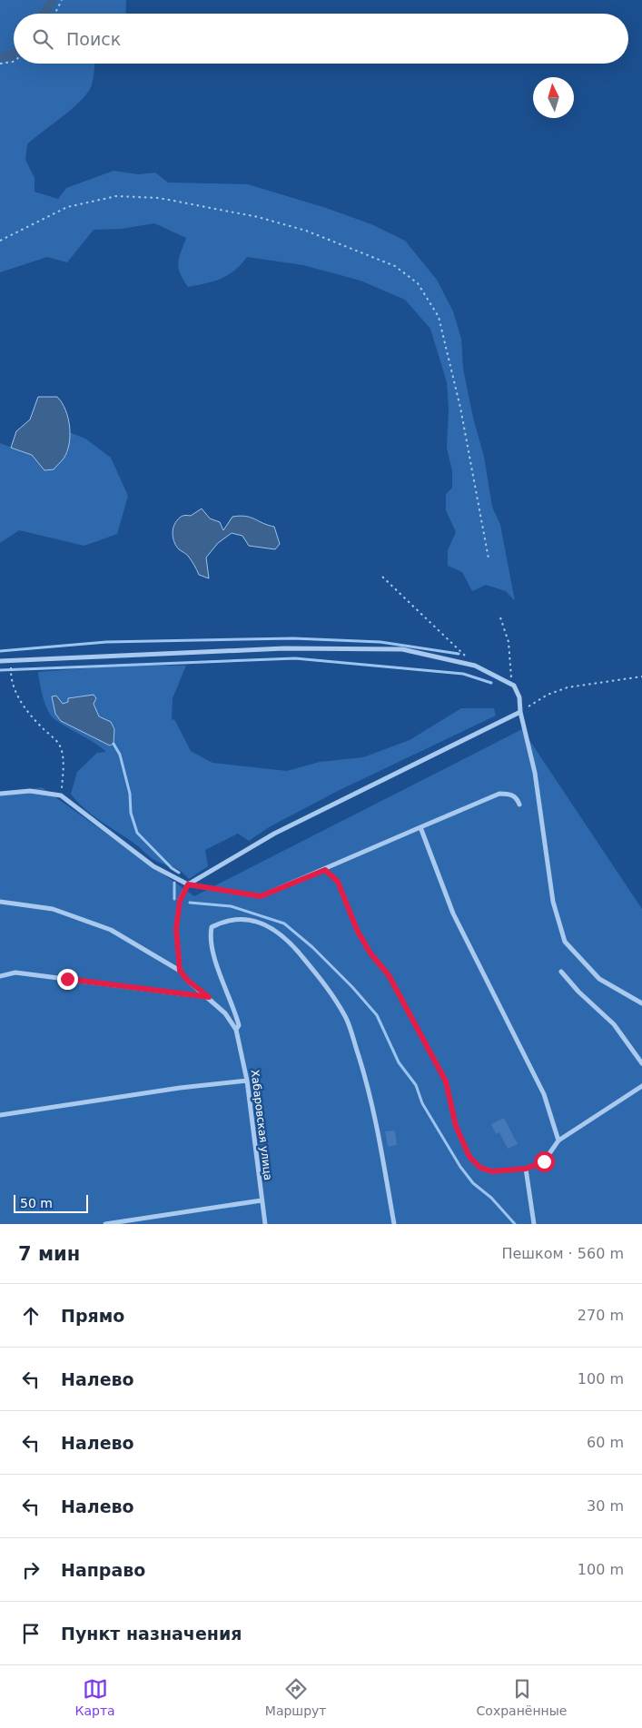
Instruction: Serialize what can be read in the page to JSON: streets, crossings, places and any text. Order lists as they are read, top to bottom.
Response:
{
  "streets": {
    "street": ["Хабаровская улица"]
  },
  "scale_bar": "50 m",
  "north": "top",
  "page": {
    "search": "Поиск",
    "scale": "50 m",
    "heading": ["7 мин", "Пешком · 560 m"],
    "list": [
      ["Прямо", "270 m"],
      ["Налево", "100 m"],
      ["Налево", "60 m"],
      ["Налево", "30 m"],
      ["Направо", "100 m"],
      "Пункт назначения"
    ],
    "nav": ["Карта", "Маршрут", "Сохранённые"]
  }
}
